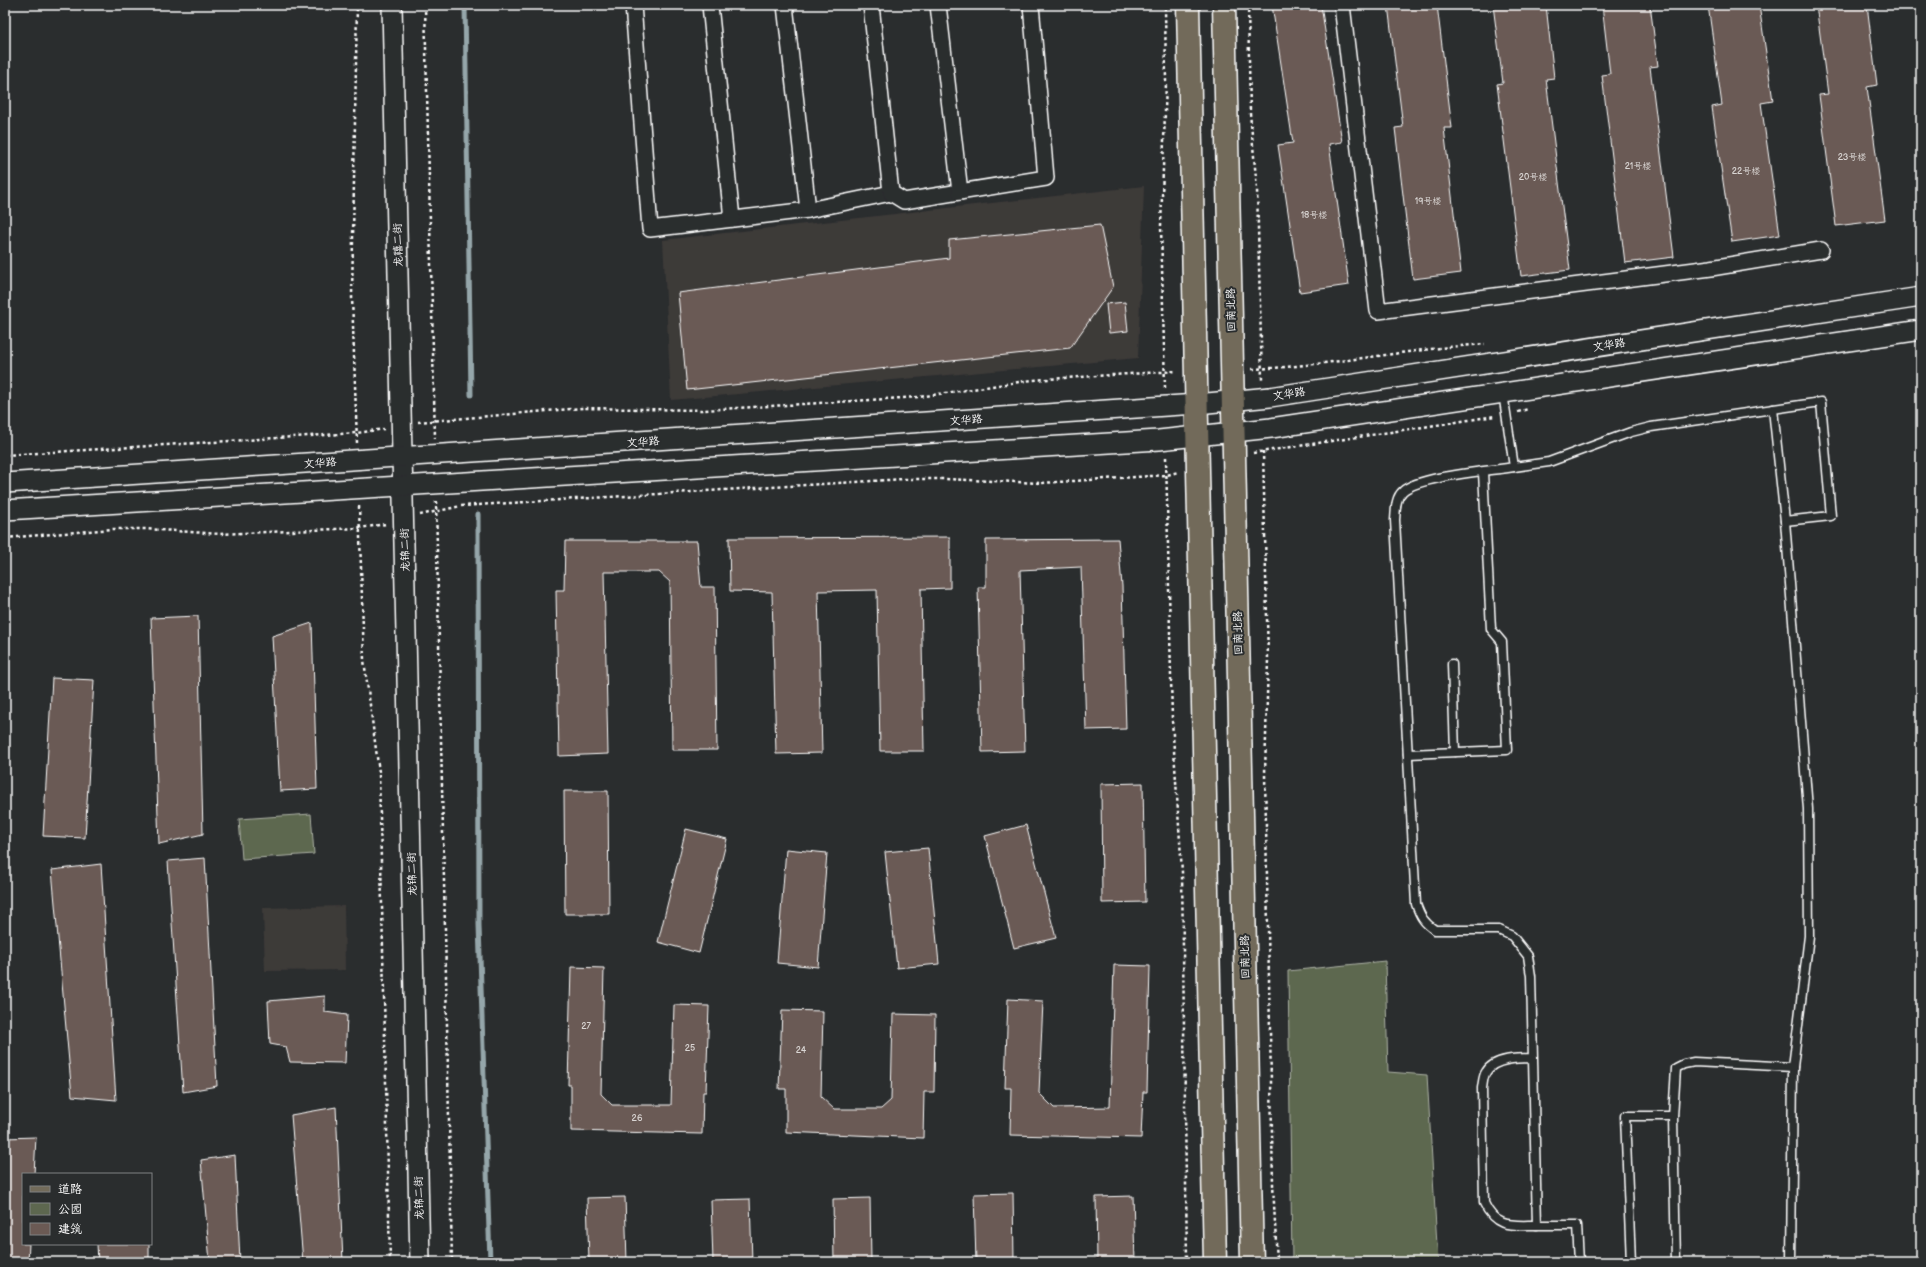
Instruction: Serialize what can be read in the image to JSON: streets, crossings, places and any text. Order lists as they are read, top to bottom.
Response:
{
  "streets": {
    "main road": ["回南北路"],
    "street": ["龙禧二街", "文华路", "龙锦二街"]
  },
  "crossings": [
    ["龙禧二街", "文华路"],
    ["龙禧二街", "龙锦二街"],
    ["回南北路", "文华路"]
  ],
  "house_numbers": [
    "23号楼",
    "21号楼",
    "22号楼",
    "20号楼",
    "19号楼",
    "18号楼",
    "27",
    "25",
    "24",
    "26"
  ],
  "legend": ["道路", "公园", "建筑"]
}
